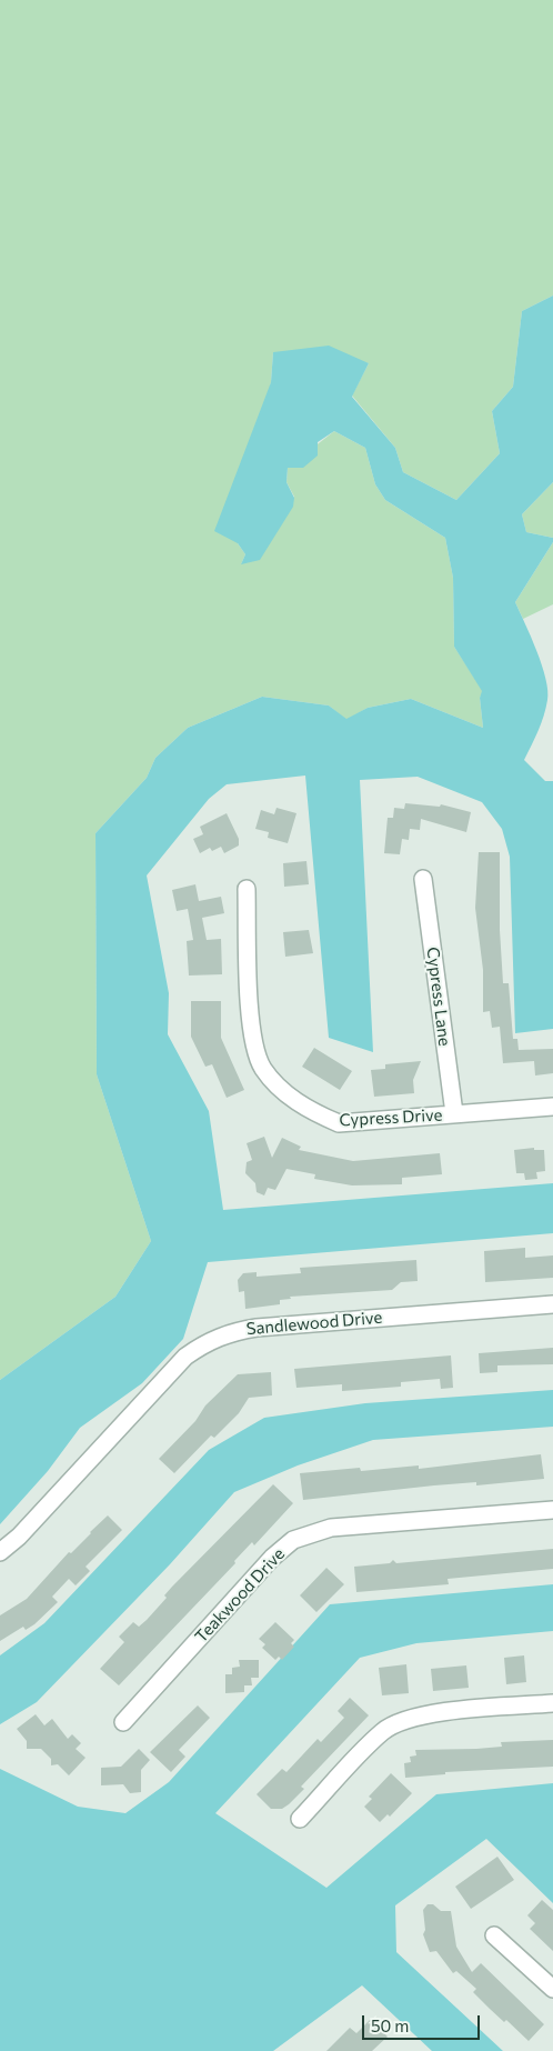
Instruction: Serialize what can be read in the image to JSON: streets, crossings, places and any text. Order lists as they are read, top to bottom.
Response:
{
  "streets": {
    "street": [
      "Cypress Lane",
      "Cypress Drive",
      "Sandlewood Drive",
      "Teakwood Drive"
    ]
  },
  "crossings": [
    ["Cypress Lane", "Cypress Drive"]
  ],
  "scale_bar": "50 m"
}
